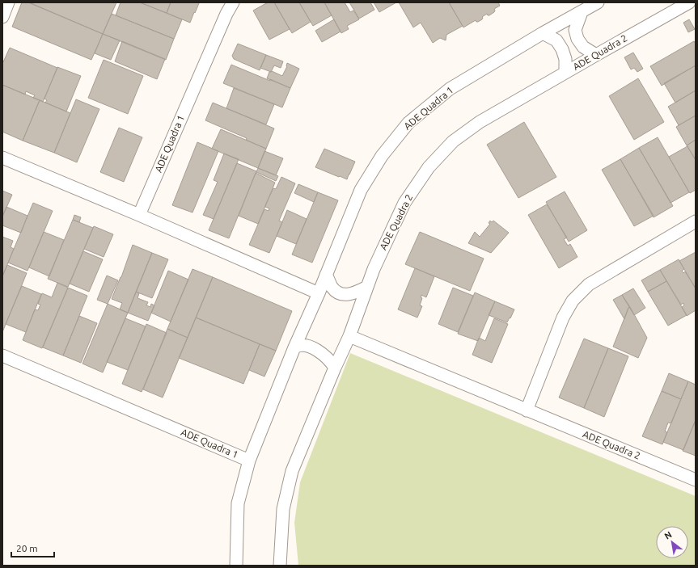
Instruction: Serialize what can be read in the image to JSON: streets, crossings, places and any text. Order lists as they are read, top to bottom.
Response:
{
  "streets": {
    "street": ["ADE Quadra 2", "ADE Quadra 1"]
  },
  "scale_bar": "20 m",
  "north": "top left"
}
